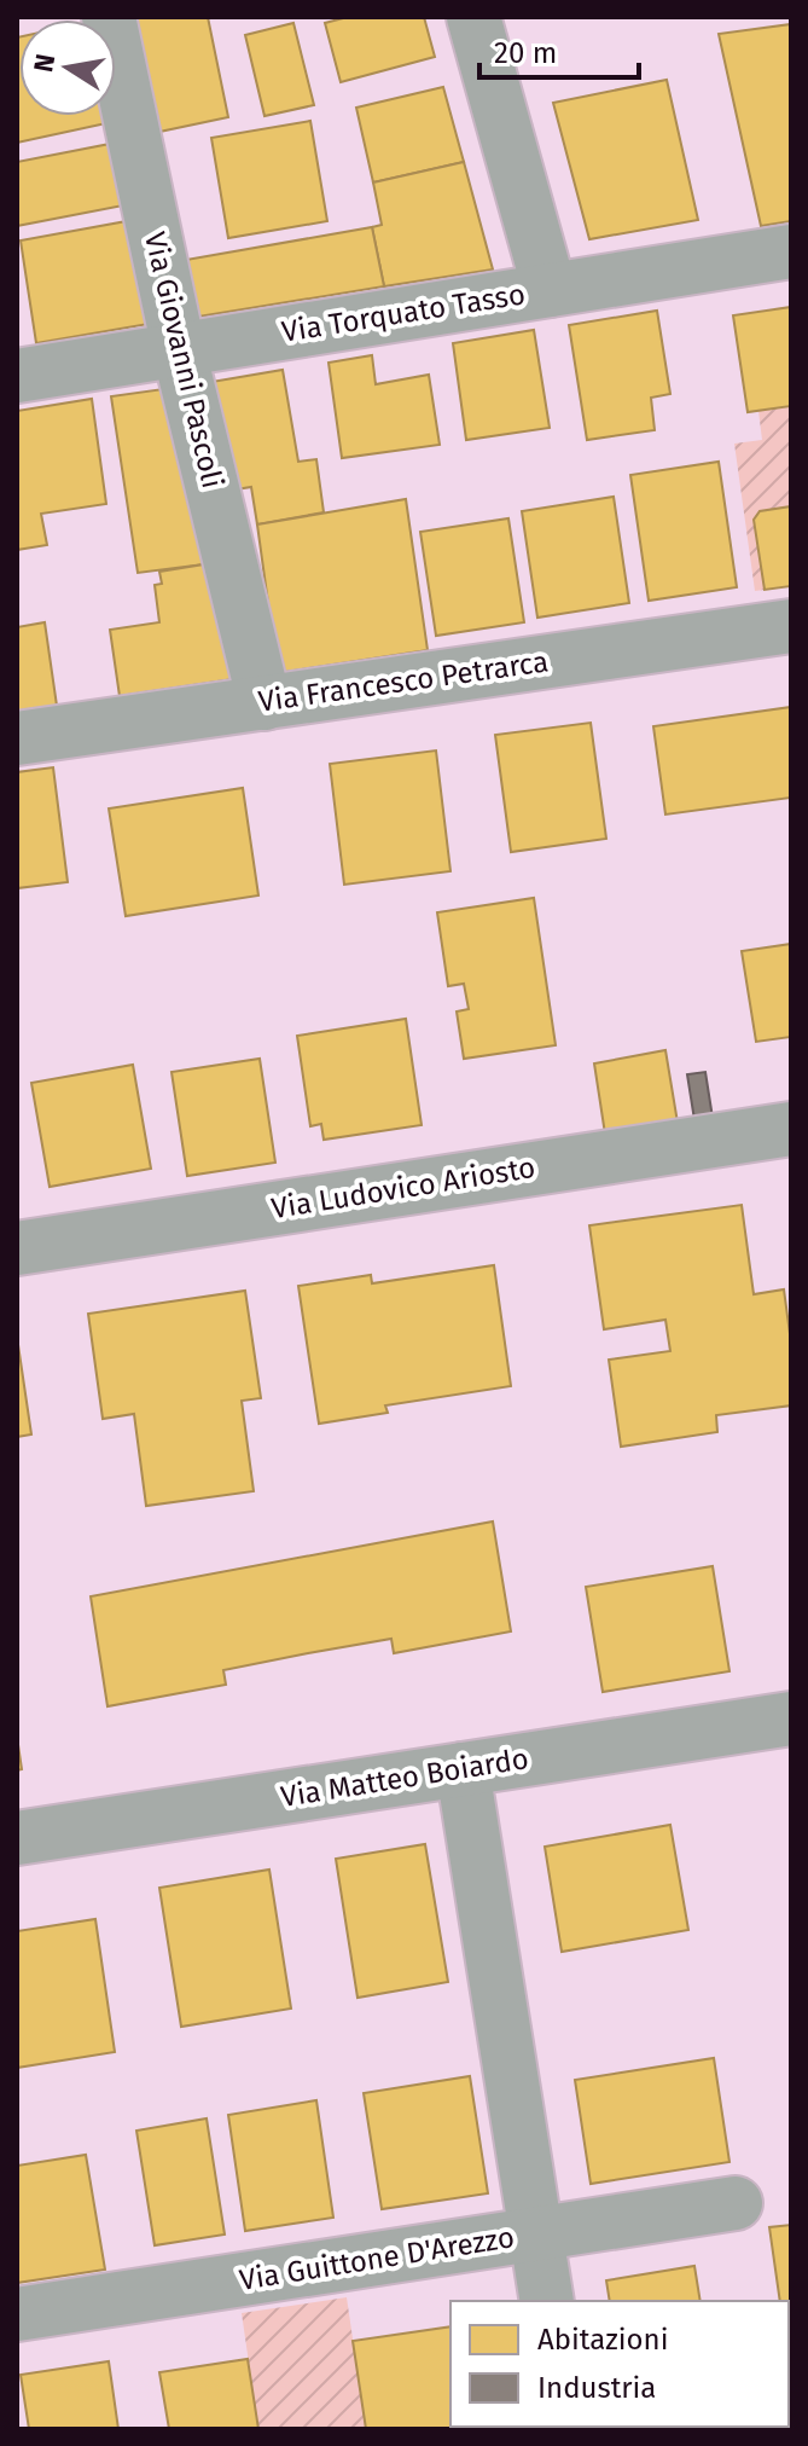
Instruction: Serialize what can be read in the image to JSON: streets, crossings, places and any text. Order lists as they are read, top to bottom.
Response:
{
  "streets": {
    "street": [
      "Via Torquato Tasso",
      "Via Giovanni Pascoli",
      "Via Francesco Petrarca",
      "Via Ludovico Ariosto",
      "Via Matteo Boiardo",
      "Via Guittone D'Arezzo"
    ]
  },
  "crossings": [
    ["Via Torquato Tasso", "Via Giovanni Pascoli"],
    ["Via Giovanni Pascoli", "Via Francesco Petrarca"]
  ],
  "legend": ["Abitazioni", "Industria"],
  "scale_bar": "20 m",
  "north": "left"
}
